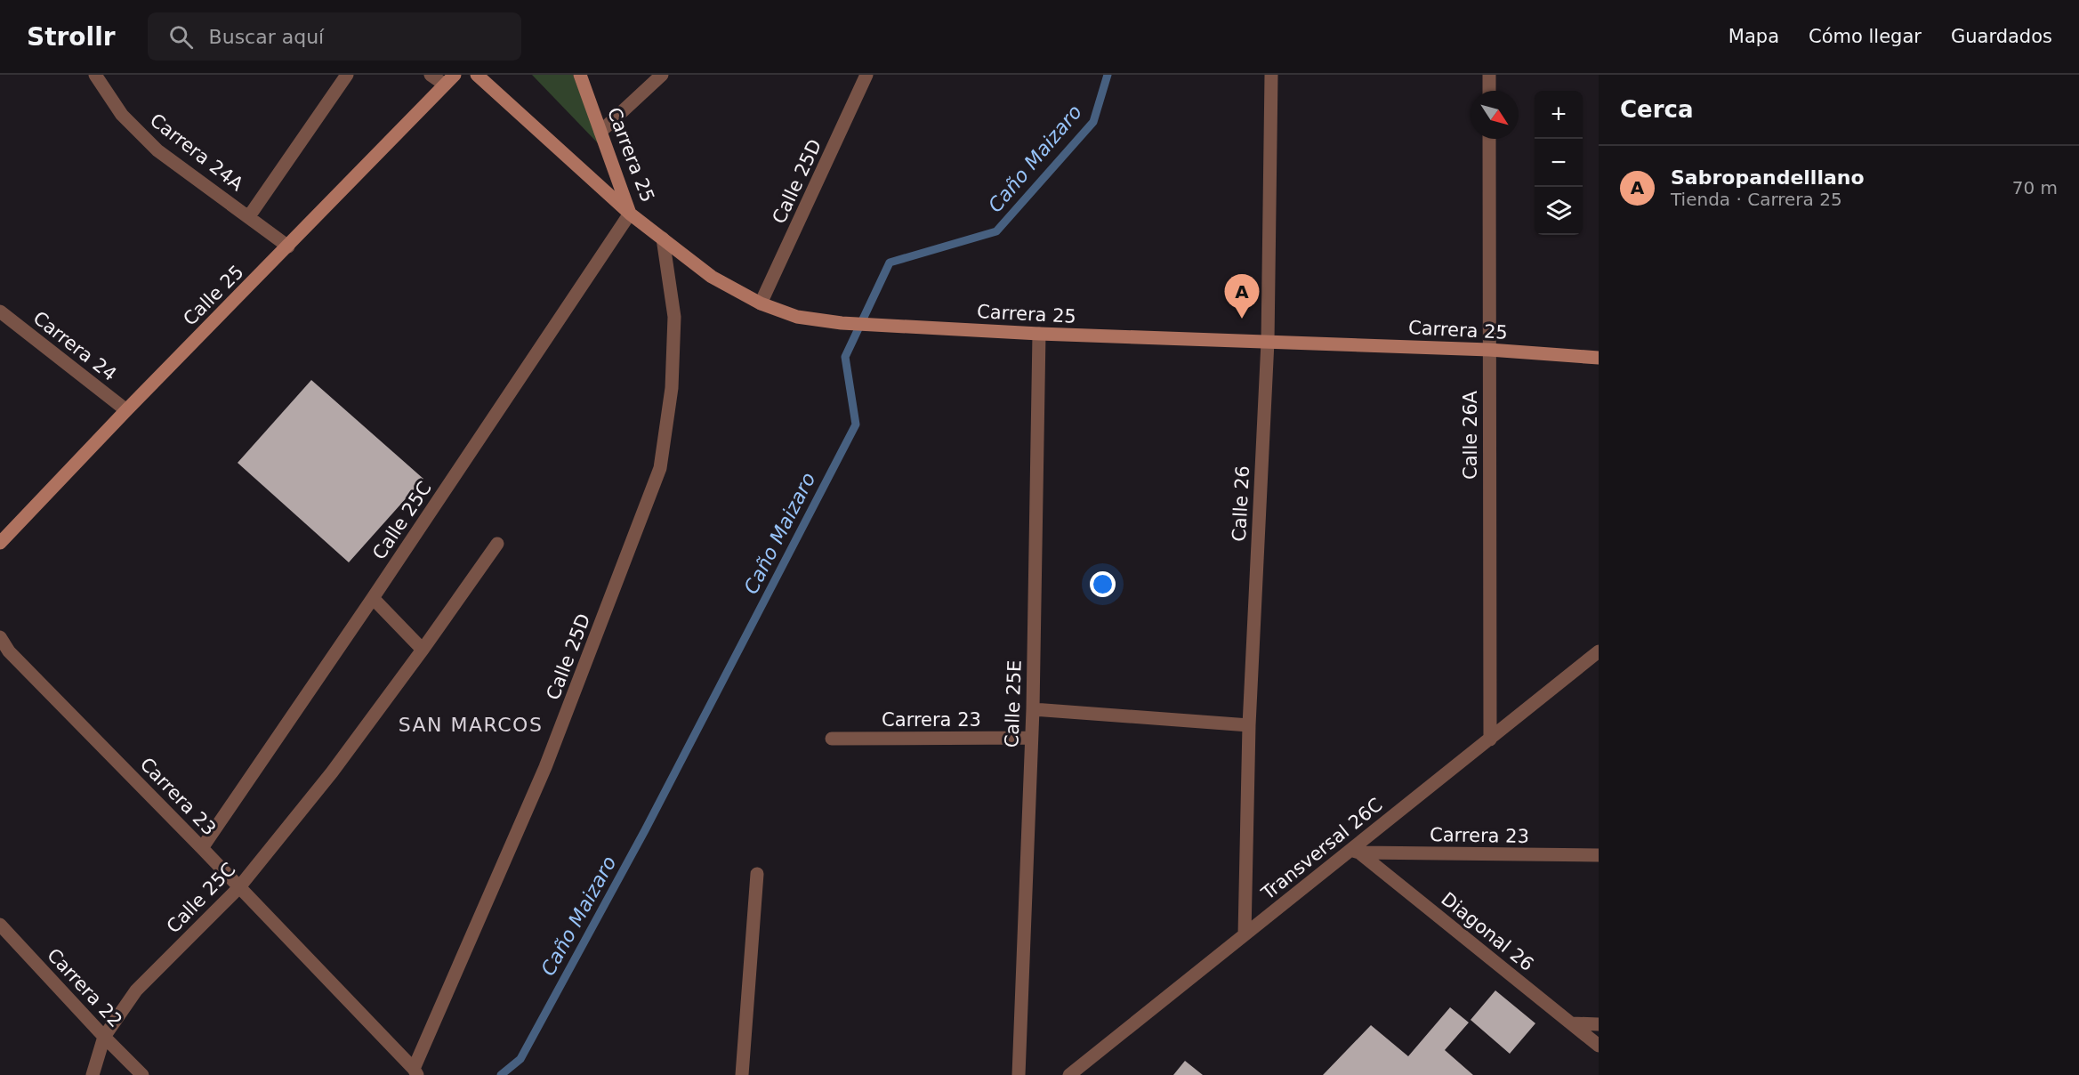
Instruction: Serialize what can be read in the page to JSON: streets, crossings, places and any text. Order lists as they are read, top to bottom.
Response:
{
  "streets": {
    "street": [
      "Carrera 24A",
      "Carrera 25",
      "Calle 25D",
      "Calle 25",
      "Carrera 24",
      "Calle 26A",
      "Calle 26",
      "Calle 25C",
      "Calle 25E",
      "Carrera 23",
      "Transversal 26C",
      "Diagonal 26",
      "Carrera 22"
    ]
  },
  "crossings": [
    ["Carrera 24A", "Calle 25"],
    ["Carrera 25", "Calle 25D"],
    ["Carrera 25", "Calle 26A"],
    ["Carrera 25", "Calle 26"],
    ["Carrera 25", "Calle 25C"],
    ["Carrera 25", "Calle 25E"],
    ["Calle 25D", "Carrera 23"],
    ["Calle 25", "Carrera 24"],
    ["Calle 26A", "Transversal 26C"],
    ["Calle 26", "Transversal 26C"],
    ["Calle 25C", "Carrera 23"],
    ["Calle 25C", "Carrera 22"],
    ["Calle 25E", "Carrera 23"],
    ["Carrera 23", "Transversal 26C"],
    ["Carrera 23", "Diagonal 26"],
    ["Transversal 26C", "Diagonal 26"]
  ],
  "districts": ["SAN MARCOS"],
  "water": ["Caño Maizaro"],
  "north": "bottom right",
  "page": {
    "header": "Strollr",
    "search": "Buscar aquí",
    "nav": ["Mapa", "Cómo llegar", "Guardados"],
    "heading": "Cerca",
    "map_buttons": ["+", "−"],
    "list": [
      {
        "mark": "A",
        "name": "Sabropandelllano",
        "note": "Tienda · Carrera 25",
        "value": "70 m"
      }
    ],
    "pins": "A"
  }
}
